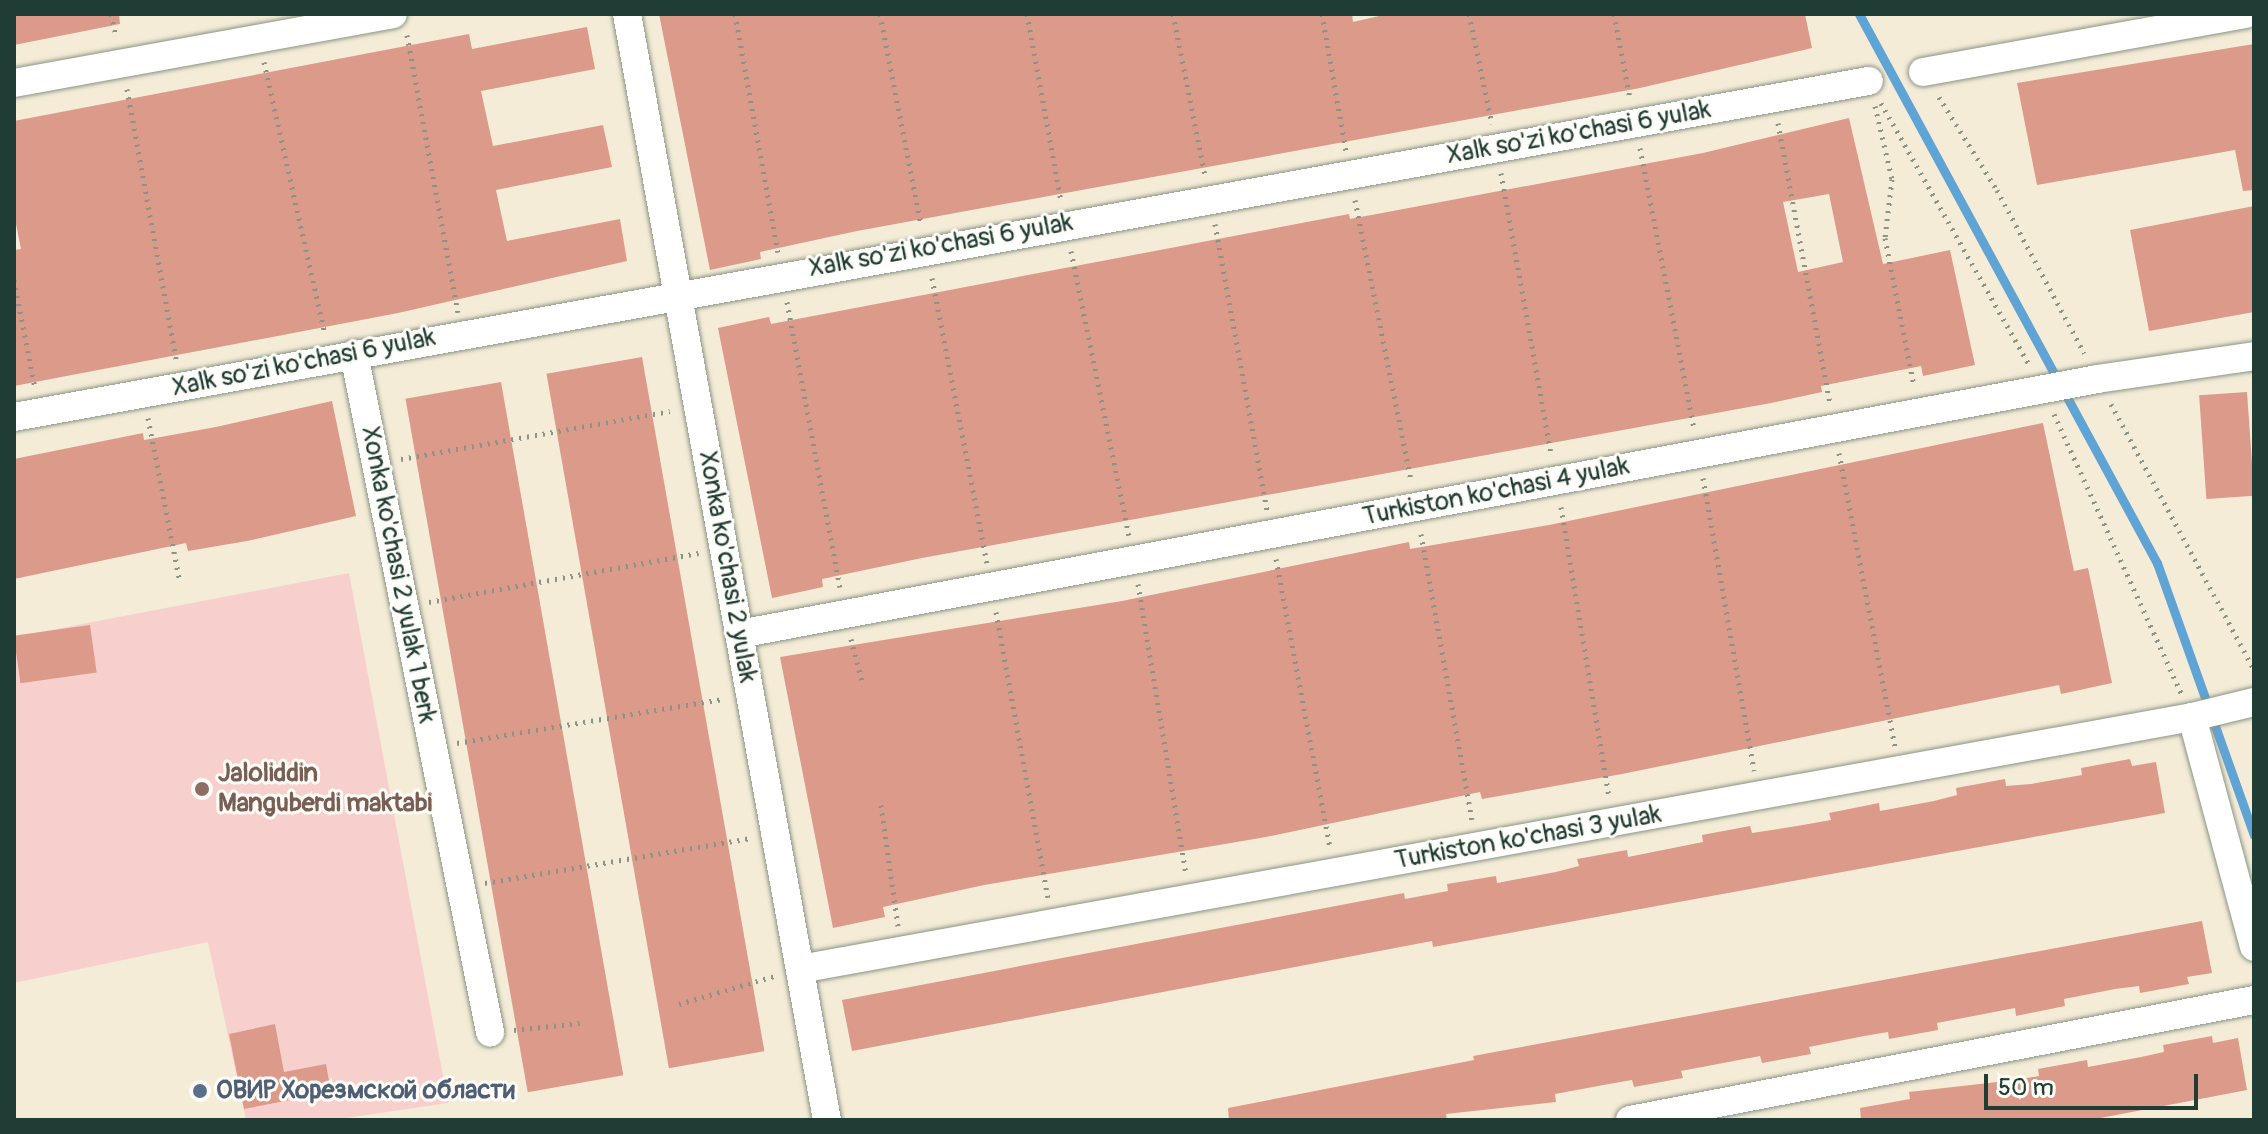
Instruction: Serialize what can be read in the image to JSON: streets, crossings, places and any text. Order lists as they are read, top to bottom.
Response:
{
  "streets": {
    "street": [
      "Xalk so'zi ko'chasi 6 yulak",
      "Turkiston ko'chasi 4 yulak",
      "Xonka ko'chasi 2 yulak",
      "Xonka ko'chasi 2 yulak 1 berk",
      "Turkiston ko'chasi 3 yulak"
    ]
  },
  "crossings": [
    ["Xalk so'zi ko'chasi 6 yulak", "Xonka ko'chasi 2 yulak"],
    ["Xalk so'zi ko'chasi 6 yulak", "Xonka ko'chasi 2 yulak 1 berk"],
    ["Turkiston ko'chasi 4 yulak", "Xonka ko'chasi 2 yulak"],
    ["Xonka ko'chasi 2 yulak", "Turkiston ko'chasi 3 yulak"]
  ],
  "places": ["Jaloliddin Manguberdi maktabi", "ОВИР Хорезмской области"],
  "scale_bar": "50 m"
}
